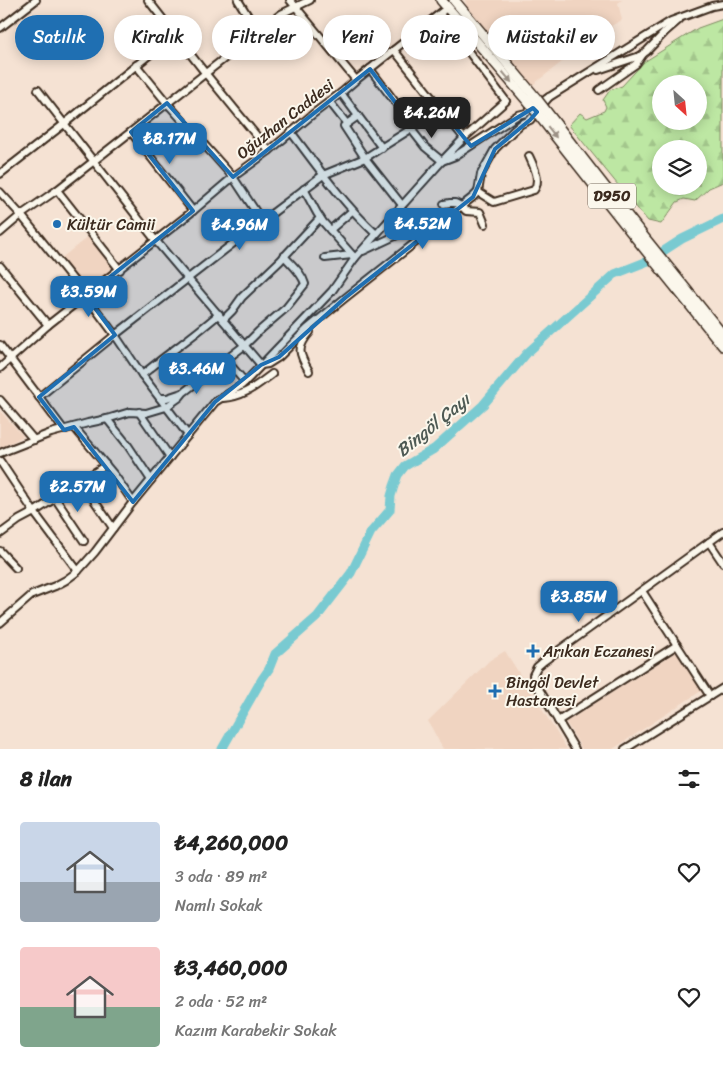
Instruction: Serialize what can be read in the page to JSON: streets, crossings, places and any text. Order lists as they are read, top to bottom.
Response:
{
  "streets": {
    "main road": ["D950"],
    "street": ["Oğuzhan Caddesi"]
  },
  "crossings": [
    ["Oğuzhan Caddesi", "D950"]
  ],
  "water": ["Bingöl Çayı"],
  "places": {
    "other": ["Kültür Camii"],
    "health": ["Arıkan Eczanesi", "Bingöl Devlet Hastanesi"]
  },
  "north": "bottom right",
  "page": {
    "chip": [
      "Satılık",
      "Kiralık",
      "Filtreler",
      "Yeni",
      "Daire",
      "Müstakil ev"
    ],
    "price": [
      "₺4.26M",
      "₺8.17M",
      "₺4.52M",
      "₺4.96M",
      "₺3.59M",
      "₺3.46M",
      "₺2.57M",
      "₺3.85M"
    ],
    "heading": "8 ilan",
    "list": [
      {
        "name": "₺4,260,000",
        "note": "3 oda · 89 m² · Namlı Sokak"
      },
      {
        "name": "₺3,460,000",
        "note": "2 oda · 52 m² · Kazım Karabekir Sokak"
      }
    ]
  }
}
